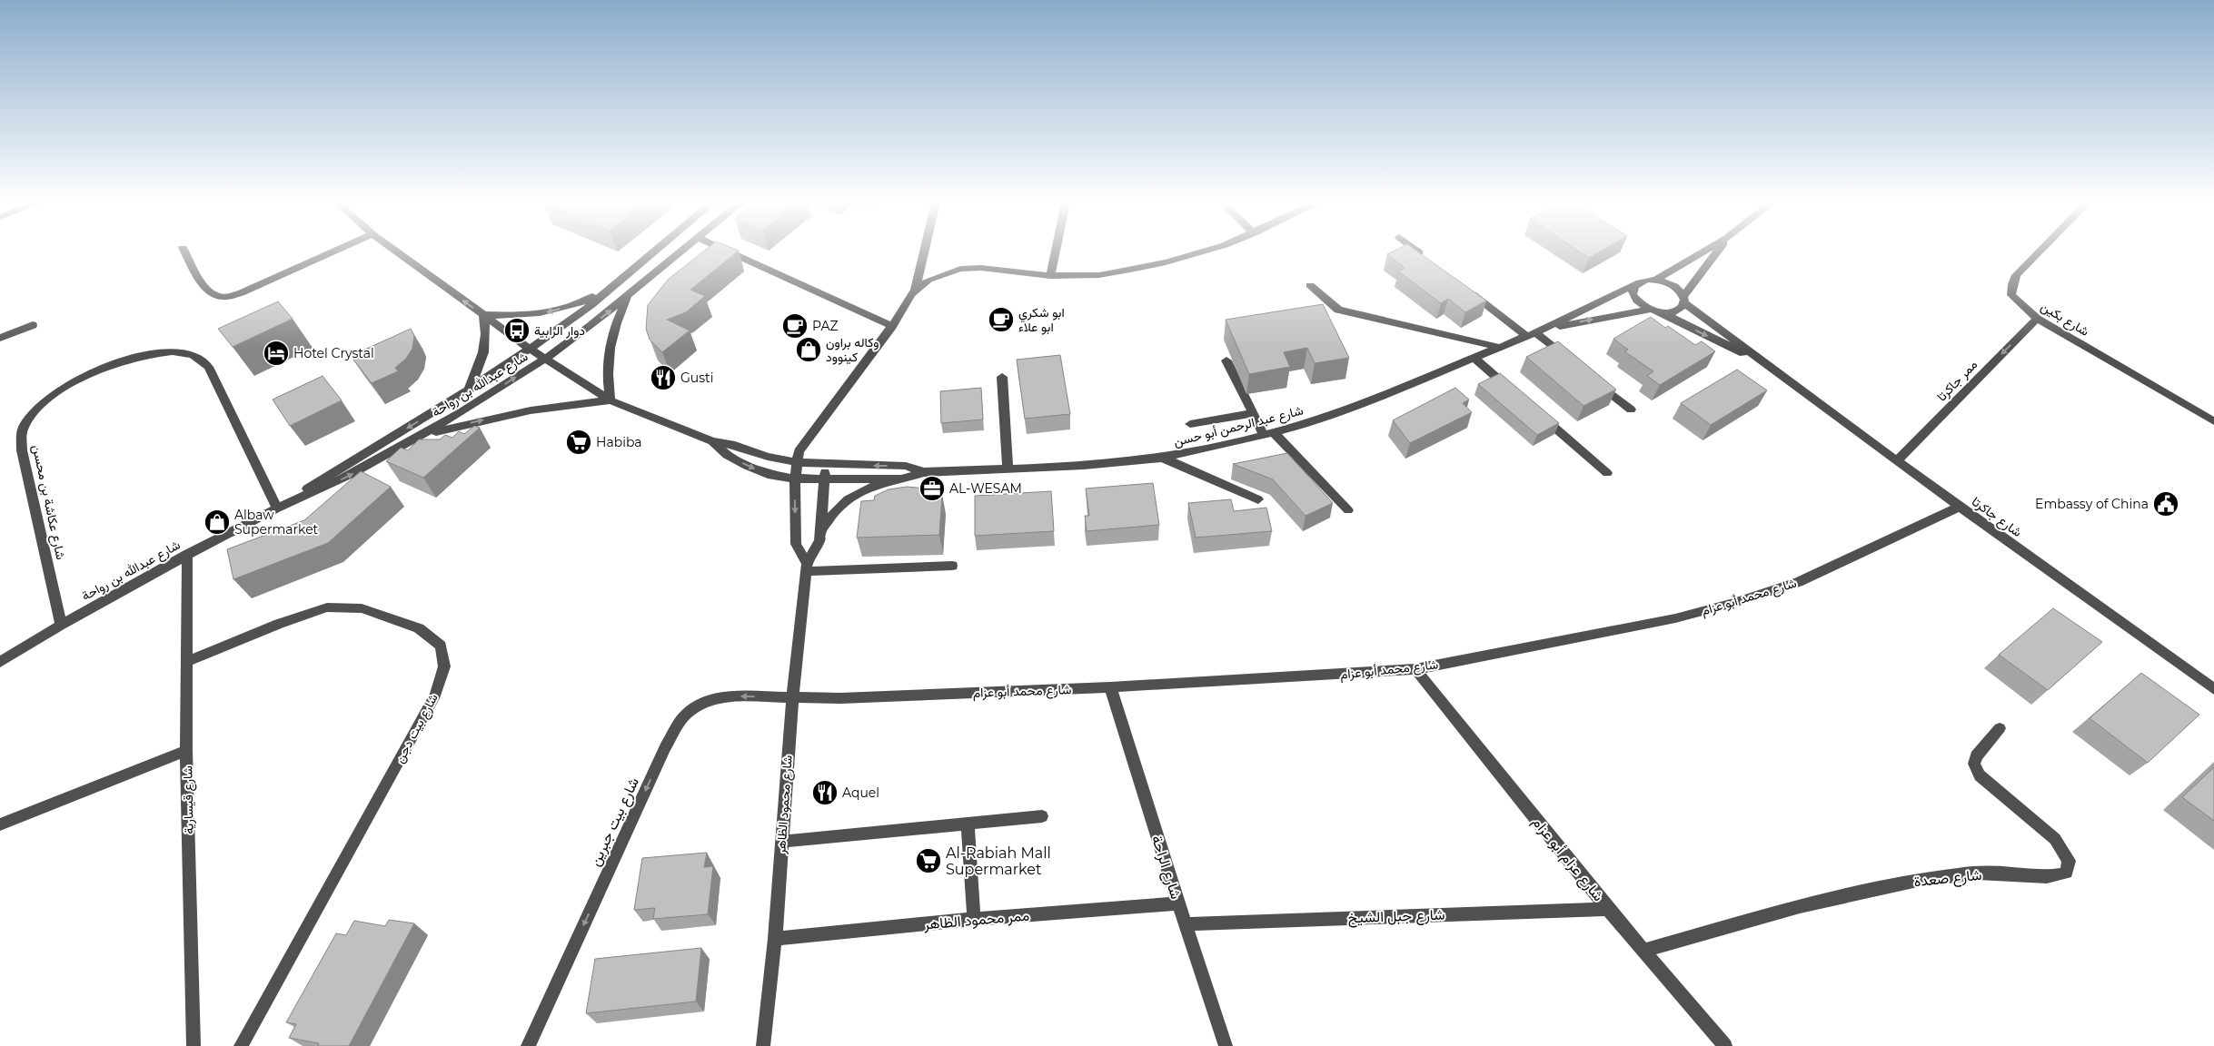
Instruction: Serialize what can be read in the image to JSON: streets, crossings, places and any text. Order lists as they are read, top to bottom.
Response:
{
  "streets": {
    "street": [
      "شارع بكين",
      "ممر جاكرتا",
      "شارع عبدالله بن رواحة",
      "شارع عبد الرحمن أبو حسن",
      "شارع عكاشة بن محسن",
      "شارع جاكرتا",
      "شارع محمد أبو عزام",
      "شارع بيت دجن",
      "شارع قيسارية",
      "شارع محمود الظاهر",
      "شارع بيت جبرين",
      "شارع عزام أبو عزام",
      "شارع الراحة",
      "شارع صعدة",
      "شارع جبل الشيخ",
      "ممر محمود الظاهر"
    ]
  },
  "crossings": [
    ["شارع بكين", "ممر جاكرتا"],
    ["ممر جاكرتا", "شارع جاكرتا"],
    ["شارع عبدالله بن رواحة", "شارع عبد الرحمن أبو حسن"],
    ["شارع عبدالله بن رواحة", "شارع عكاشة بن محسن"],
    ["شارع عبدالله بن رواحة", "شارع قيسارية"],
    ["شارع عبد الرحمن أبو حسن", "شارع جاكرتا"],
    ["شارع عبد الرحمن أبو حسن", "شارع محمود الظاهر"],
    ["شارع جاكرتا", "شارع محمد أبو عزام"],
    ["شارع محمد أبو عزام", "شارع محمود الظاهر"],
    ["شارع محمد أبو عزام", "شارع بيت جبرين"],
    ["شارع محمد أبو عزام", "شارع عزام أبو عزام"],
    ["شارع محمد أبو عزام", "شارع الراحة"],
    ["شارع بيت دجن", "شارع قيسارية"],
    ["شارع محمود الظاهر", "شارع بيت جبرين"],
    ["شارع محمود الظاهر", "ممر محمود الظاهر"],
    ["شارع عزام أبو عزام", "شارع صعدة"],
    ["شارع عزام أبو عزام", "شارع جبل الشيخ"],
    ["شارع الراحة", "شارع جبل الشيخ"],
    ["شارع الراحة", "ممر محمود الظاهر"]
  ],
  "one_way": ["ممر جاكرتا", "شارع بيت جبرين"],
  "places": {
    "cafe": ["ابو شكري ابو علاء", "PAZ"],
    "bus stop": ["دوار الرابية"],
    "shop": ["وكاله براون كينوود", "Albaw Supermarket"],
    "hotel": ["Hotel Crystal"],
    "restaurant": ["Gusti", "Aquel"],
    "supermarket": ["Habiba", "Al-Rabiah Mall Supermarket"],
    "office": ["AL-WESAM"],
    "public building": ["Embassy of China"]
  }
}
